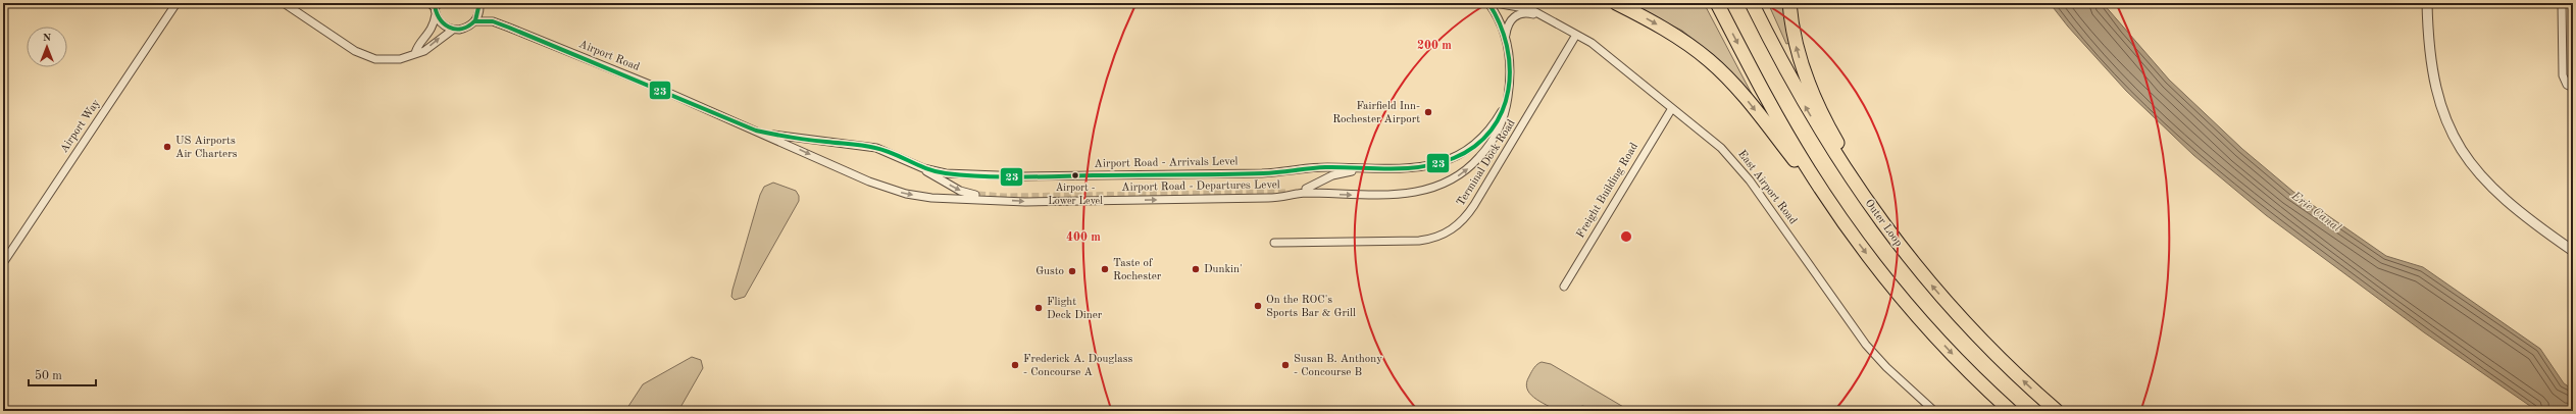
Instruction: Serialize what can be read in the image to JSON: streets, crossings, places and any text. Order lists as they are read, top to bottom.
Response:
{
  "streets": {
    "highway": ["Outer Loop"],
    "street": [
      "Airport Road",
      "Airport Way",
      "Airport Road - Arrivals Level",
      "Terminal Dock Road",
      "Airport Road - Departures Level",
      "East Airport Road",
      "Freight Building Road"
    ]
  },
  "crossings": [
    ["Airport Road", "Airport Road - Arrivals Level"],
    ["Airport Road", "Airport Road - Departures Level"],
    ["Airport Road - Arrivals Level", "Airport Road - Departures Level"],
    ["Terminal Dock Road", "East Airport Road"],
    ["East Airport Road", "Freight Building Road"]
  ],
  "one_way": ["Airport Road - Departures Level"],
  "water": ["Erie Canal"],
  "places": [
    "Fairfield Inn- Rochester Airport",
    "US Airports Air Charters",
    "Airport - Lower Level",
    "Taste of Rochester",
    "Dunkin'",
    "Gusto",
    "On the ROC's Sports Bar & Grill",
    "Flight Deck Diner",
    "Frederick A. Douglass - Concourse A",
    "Susan B. Anthony - Concourse B"
  ],
  "lines": ["transit line 23"],
  "scale_bar": "50 m",
  "north": "top",
  "rings": ["200 m", "400 m"]
}
